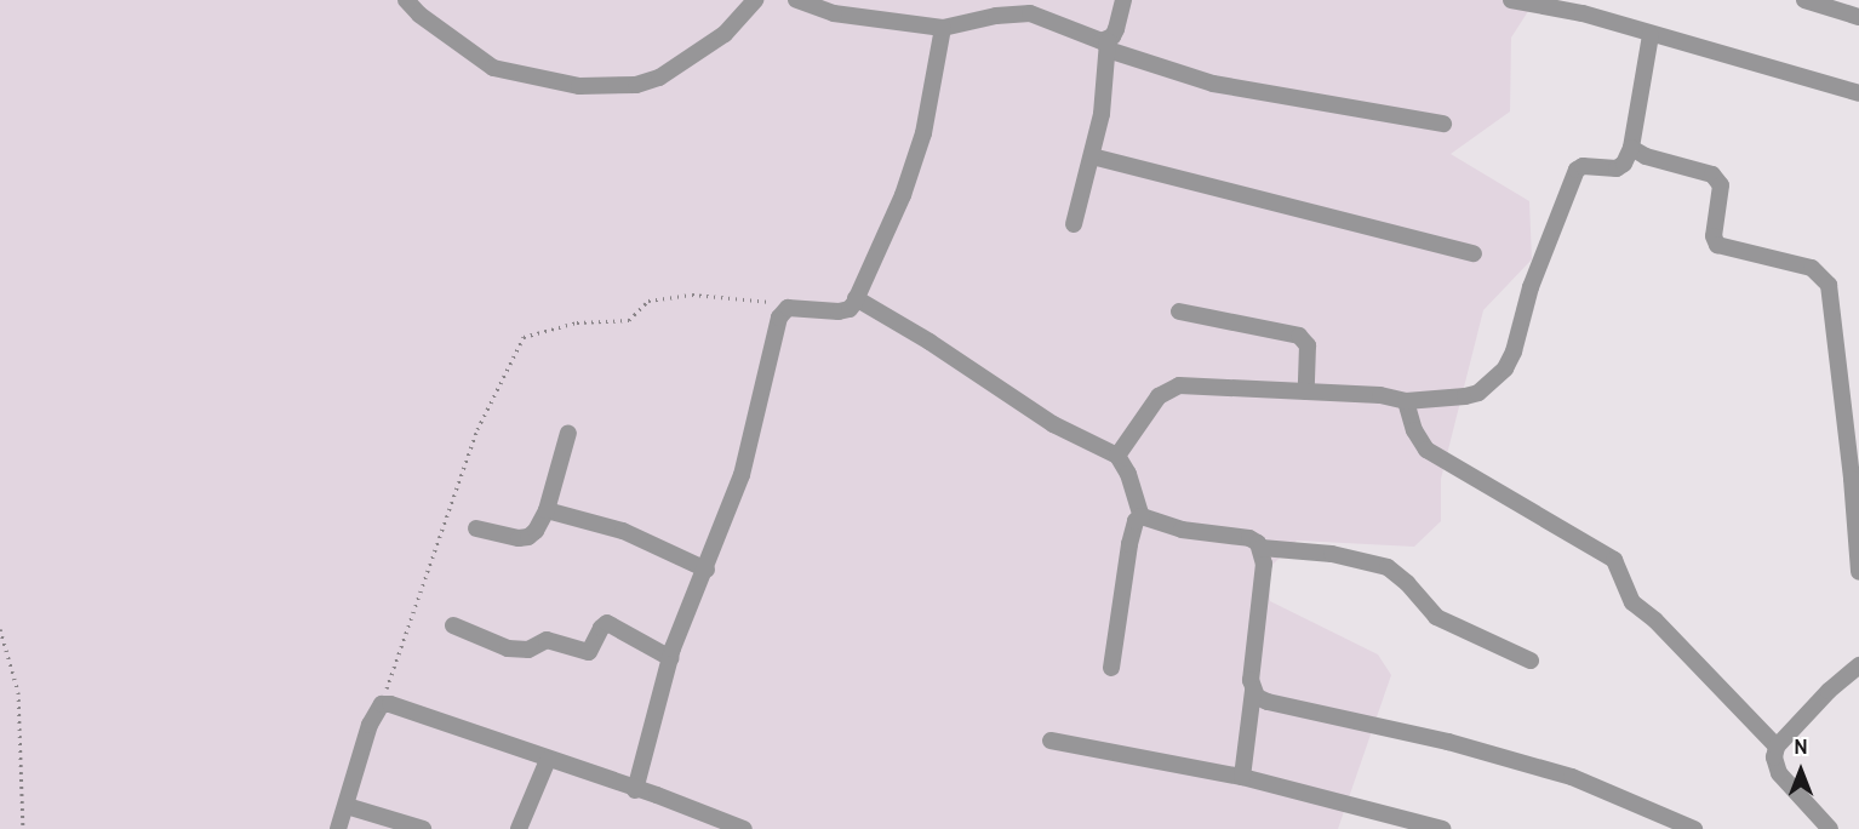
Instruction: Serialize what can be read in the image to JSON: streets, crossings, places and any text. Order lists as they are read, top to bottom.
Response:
{
  "north": "top"
}
